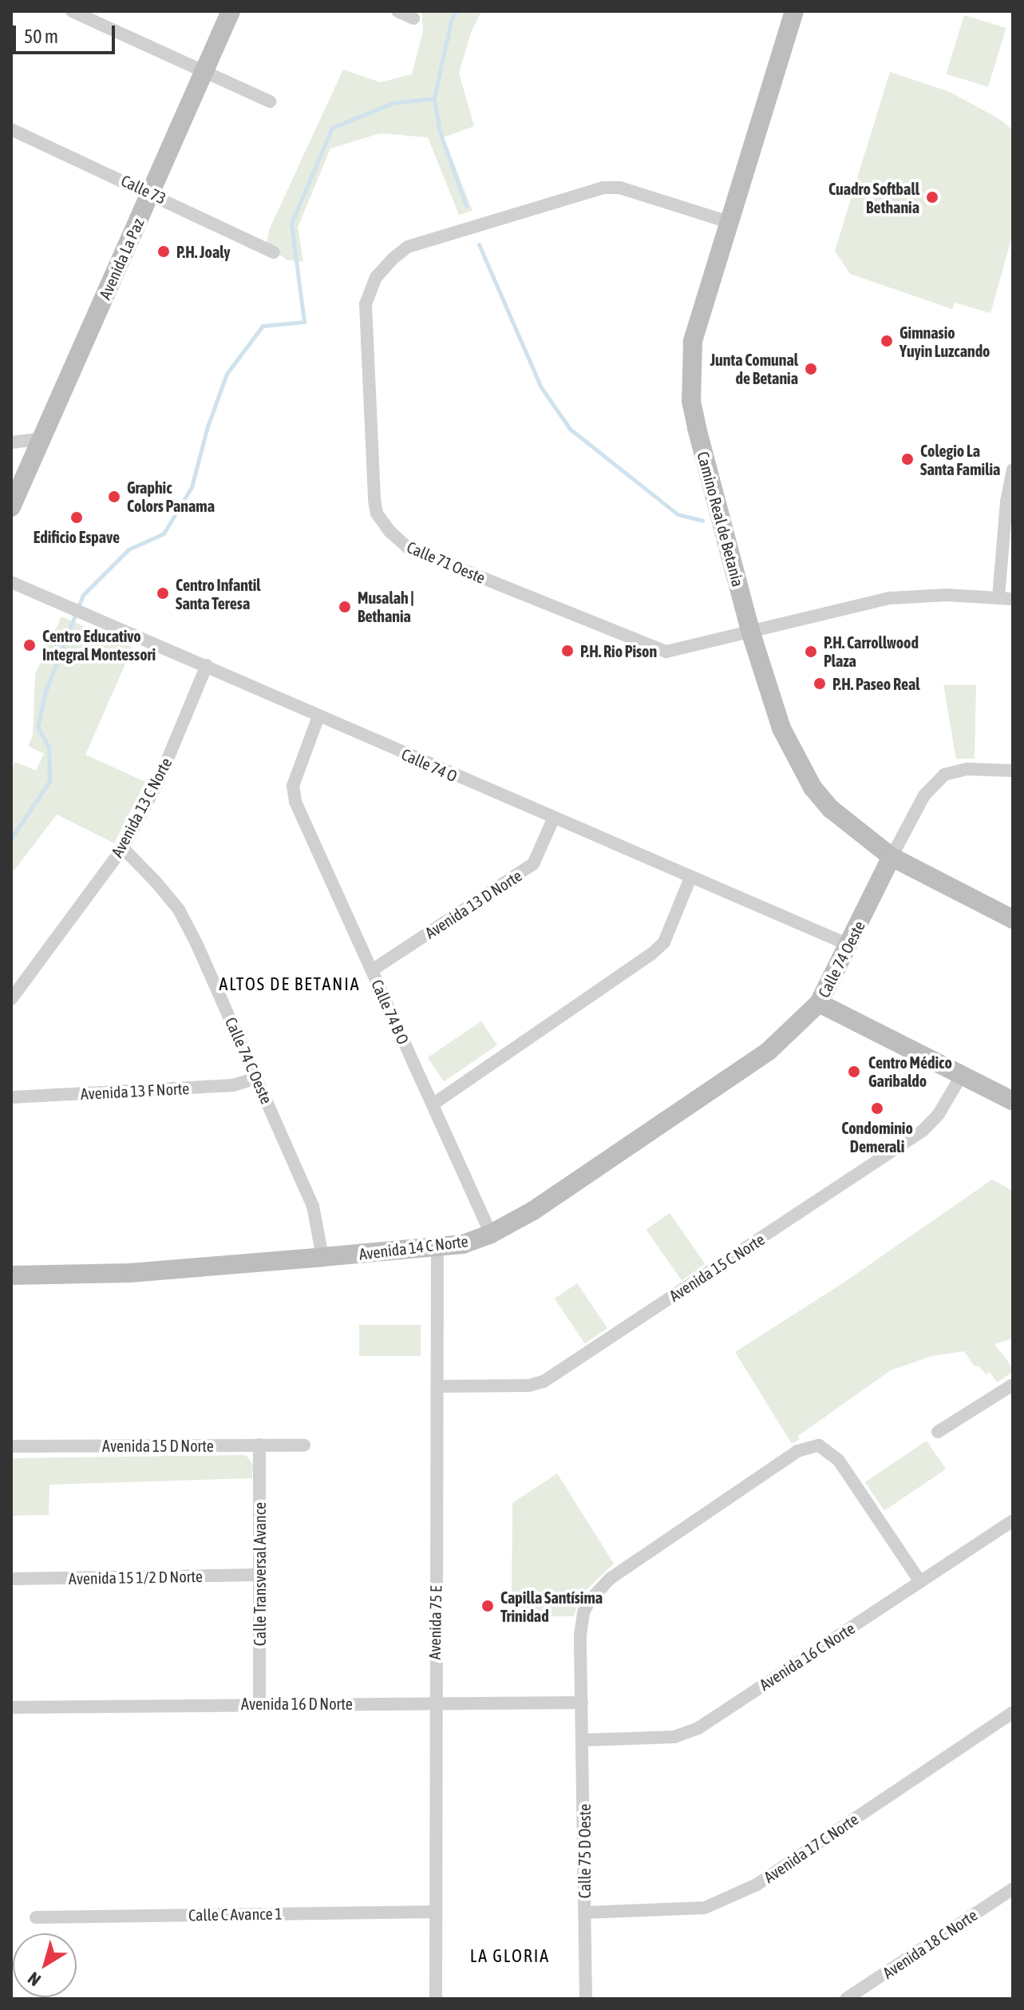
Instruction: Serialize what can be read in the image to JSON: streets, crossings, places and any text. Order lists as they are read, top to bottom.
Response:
{
  "streets": {
    "street": [
      "Calle 73",
      "Avenida La Paz",
      "Camino Real de Betania",
      "Calle 71 Oeste",
      "Calle 74 O",
      "Avenida 13 C Norte",
      "Avenida 13 D Norte",
      "Calle 74 Oeste",
      "Calle 74 B O",
      "Calle 74 C Oeste",
      "Avenida 13 F Norte",
      "Avenida 14 C Norte",
      "Avenida 15 C Norte",
      "Avenida 15 D Norte",
      "Calle Transversal Avance",
      "Avenida 15 1/2 D Norte",
      "Avenida 75 E",
      "Avenida 16 C Norte",
      "Avenida 16 D Norte",
      "Avenida 17 C Norte",
      "Calle 75 D Oeste",
      "Calle C Avance 1",
      "Avenida 18 C Norte"
    ]
  },
  "crossings": [
    ["Calle 73", "Avenida La Paz"],
    ["Camino Real de Betania", "Calle 71 Oeste"],
    ["Camino Real de Betania", "Calle 74 Oeste"],
    ["Calle 74 O", "Avenida 13 C Norte"],
    ["Calle 74 O", "Avenida 13 D Norte"],
    ["Calle 74 O", "Calle 74 Oeste"],
    ["Calle 74 O", "Calle 74 B O"],
    ["Avenida 13 C Norte", "Calle 74 C Oeste"],
    ["Avenida 13 D Norte", "Calle 74 B O"],
    ["Calle 74 Oeste", "Avenida 14 C Norte"],
    ["Calle 74 Oeste", "Avenida 15 C Norte"],
    ["Calle 74 B O", "Avenida 14 C Norte"],
    ["Calle 74 C Oeste", "Avenida 13 F Norte"],
    ["Calle 74 C Oeste", "Avenida 14 C Norte"],
    ["Avenida 14 C Norte", "Avenida 75 E"],
    ["Avenida 15 C Norte", "Avenida 75 E"],
    ["Avenida 15 D Norte", "Calle Transversal Avance"],
    ["Calle Transversal Avance", "Avenida 15 1/2 D Norte"],
    ["Calle Transversal Avance", "Avenida 16 D Norte"],
    ["Avenida 75 E", "Avenida 16 D Norte"],
    ["Avenida 75 E", "Calle C Avance 1"],
    ["Avenida 16 C Norte", "Calle 75 D Oeste"],
    ["Avenida 16 D Norte", "Calle 75 D Oeste"],
    ["Avenida 17 C Norte", "Calle 75 D Oeste"]
  ],
  "districts": ["ALTOS DE BETANIA", "LA GLORIA"],
  "places": [
    "Cuadro Softball Bethania",
    "P.H. Joaly",
    "Gimnasio Yuyin Luzcando",
    "Junta Comunal de Betania",
    "Colegio La Santa Familia",
    "Graphic Colors Panama",
    "Edificio Espave",
    "Centro Infantil Santa Teresa",
    "Musalah | Bethania",
    "Centro Educativo Integral Montessori",
    "P.H. Rio Pison",
    "P.H. Carrollwood Plaza",
    "P.H. Paseo Real",
    "Centro Médico Garibaldo",
    "Condominio Demerali",
    "Capilla Santísima Trinidad"
  ],
  "scale_bar": "50 m",
  "north": "bottom left"
}
